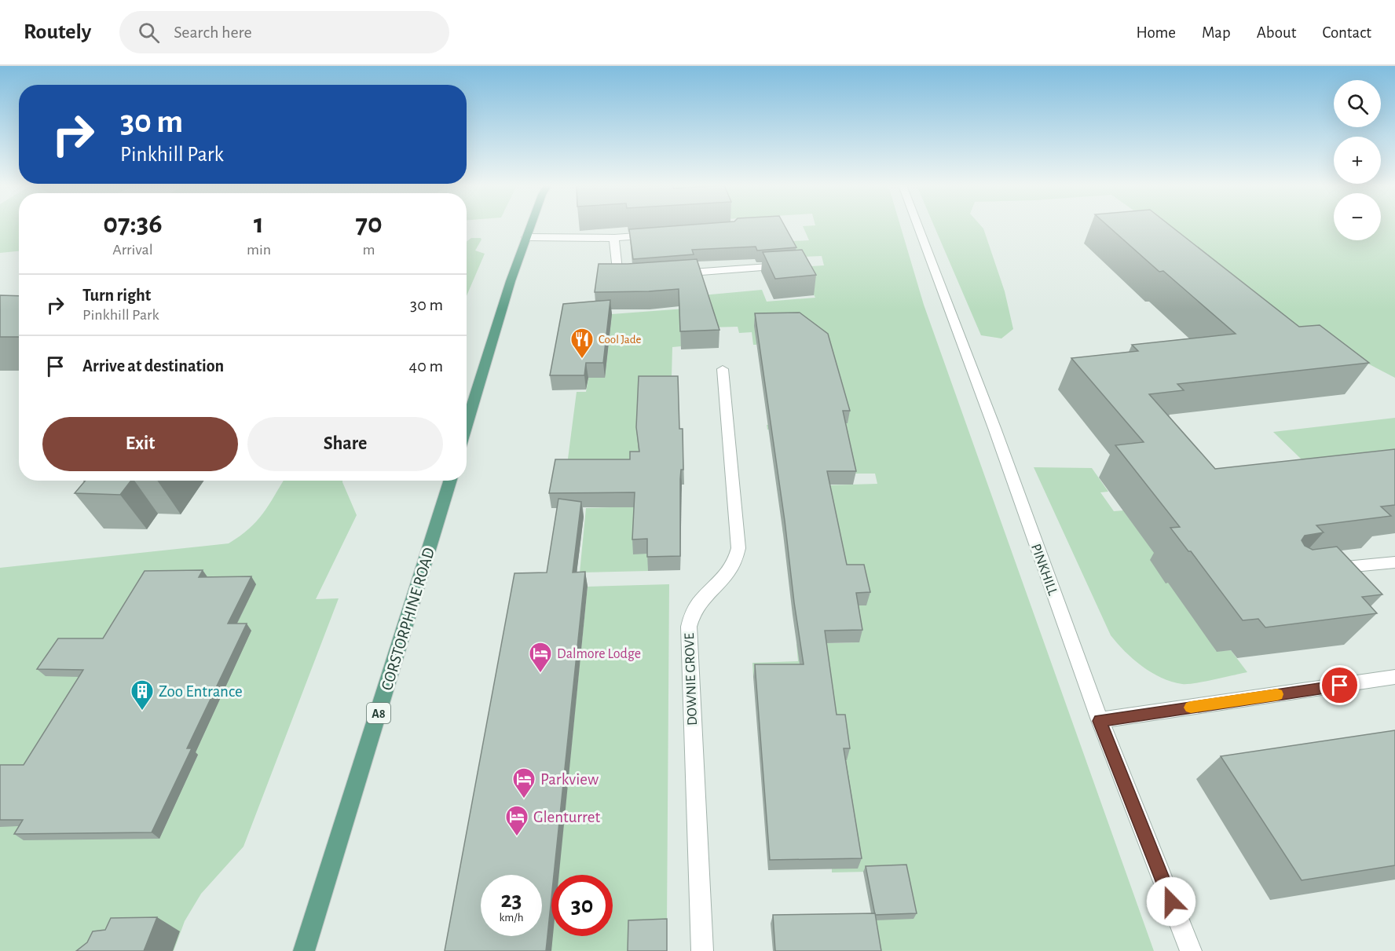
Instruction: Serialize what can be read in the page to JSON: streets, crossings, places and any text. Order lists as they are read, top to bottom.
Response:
{
  "streets": {
    "main road": ["CORSTORPHINE ROAD", "A8"],
    "street": ["PINKHILL", "DOWNIE GROVE"]
  },
  "places": {
    "restaurant": ["Cool Jade"],
    "hotel": ["Dalmore Lodge", "Parkview", "Glenturret"],
    "building": ["Zoo Entrance"]
  },
  "page": {
    "header": "Routely",
    "search": "Search here",
    "nav": [
      "Home",
      "Map",
      "About",
      "Contact"
    ],
    "map_buttons": ["+", "−"],
    "turn": ["30 m", "Pinkhill Park"],
    "eta": [
      "07:36",
      "Arrival",
      "1",
      "min",
      "70",
      "m"
    ],
    "list": [
      {
        "name": "Turn right",
        "note": "Pinkhill Park",
        "value": "30 m"
      },
      {
        "name": "Arrive at destination",
        "value": "40 m"
      }
    ],
    "buttons": ["Exit", "Share"],
    "speed": "23 km/h",
    "limit": "30"
  }
}
